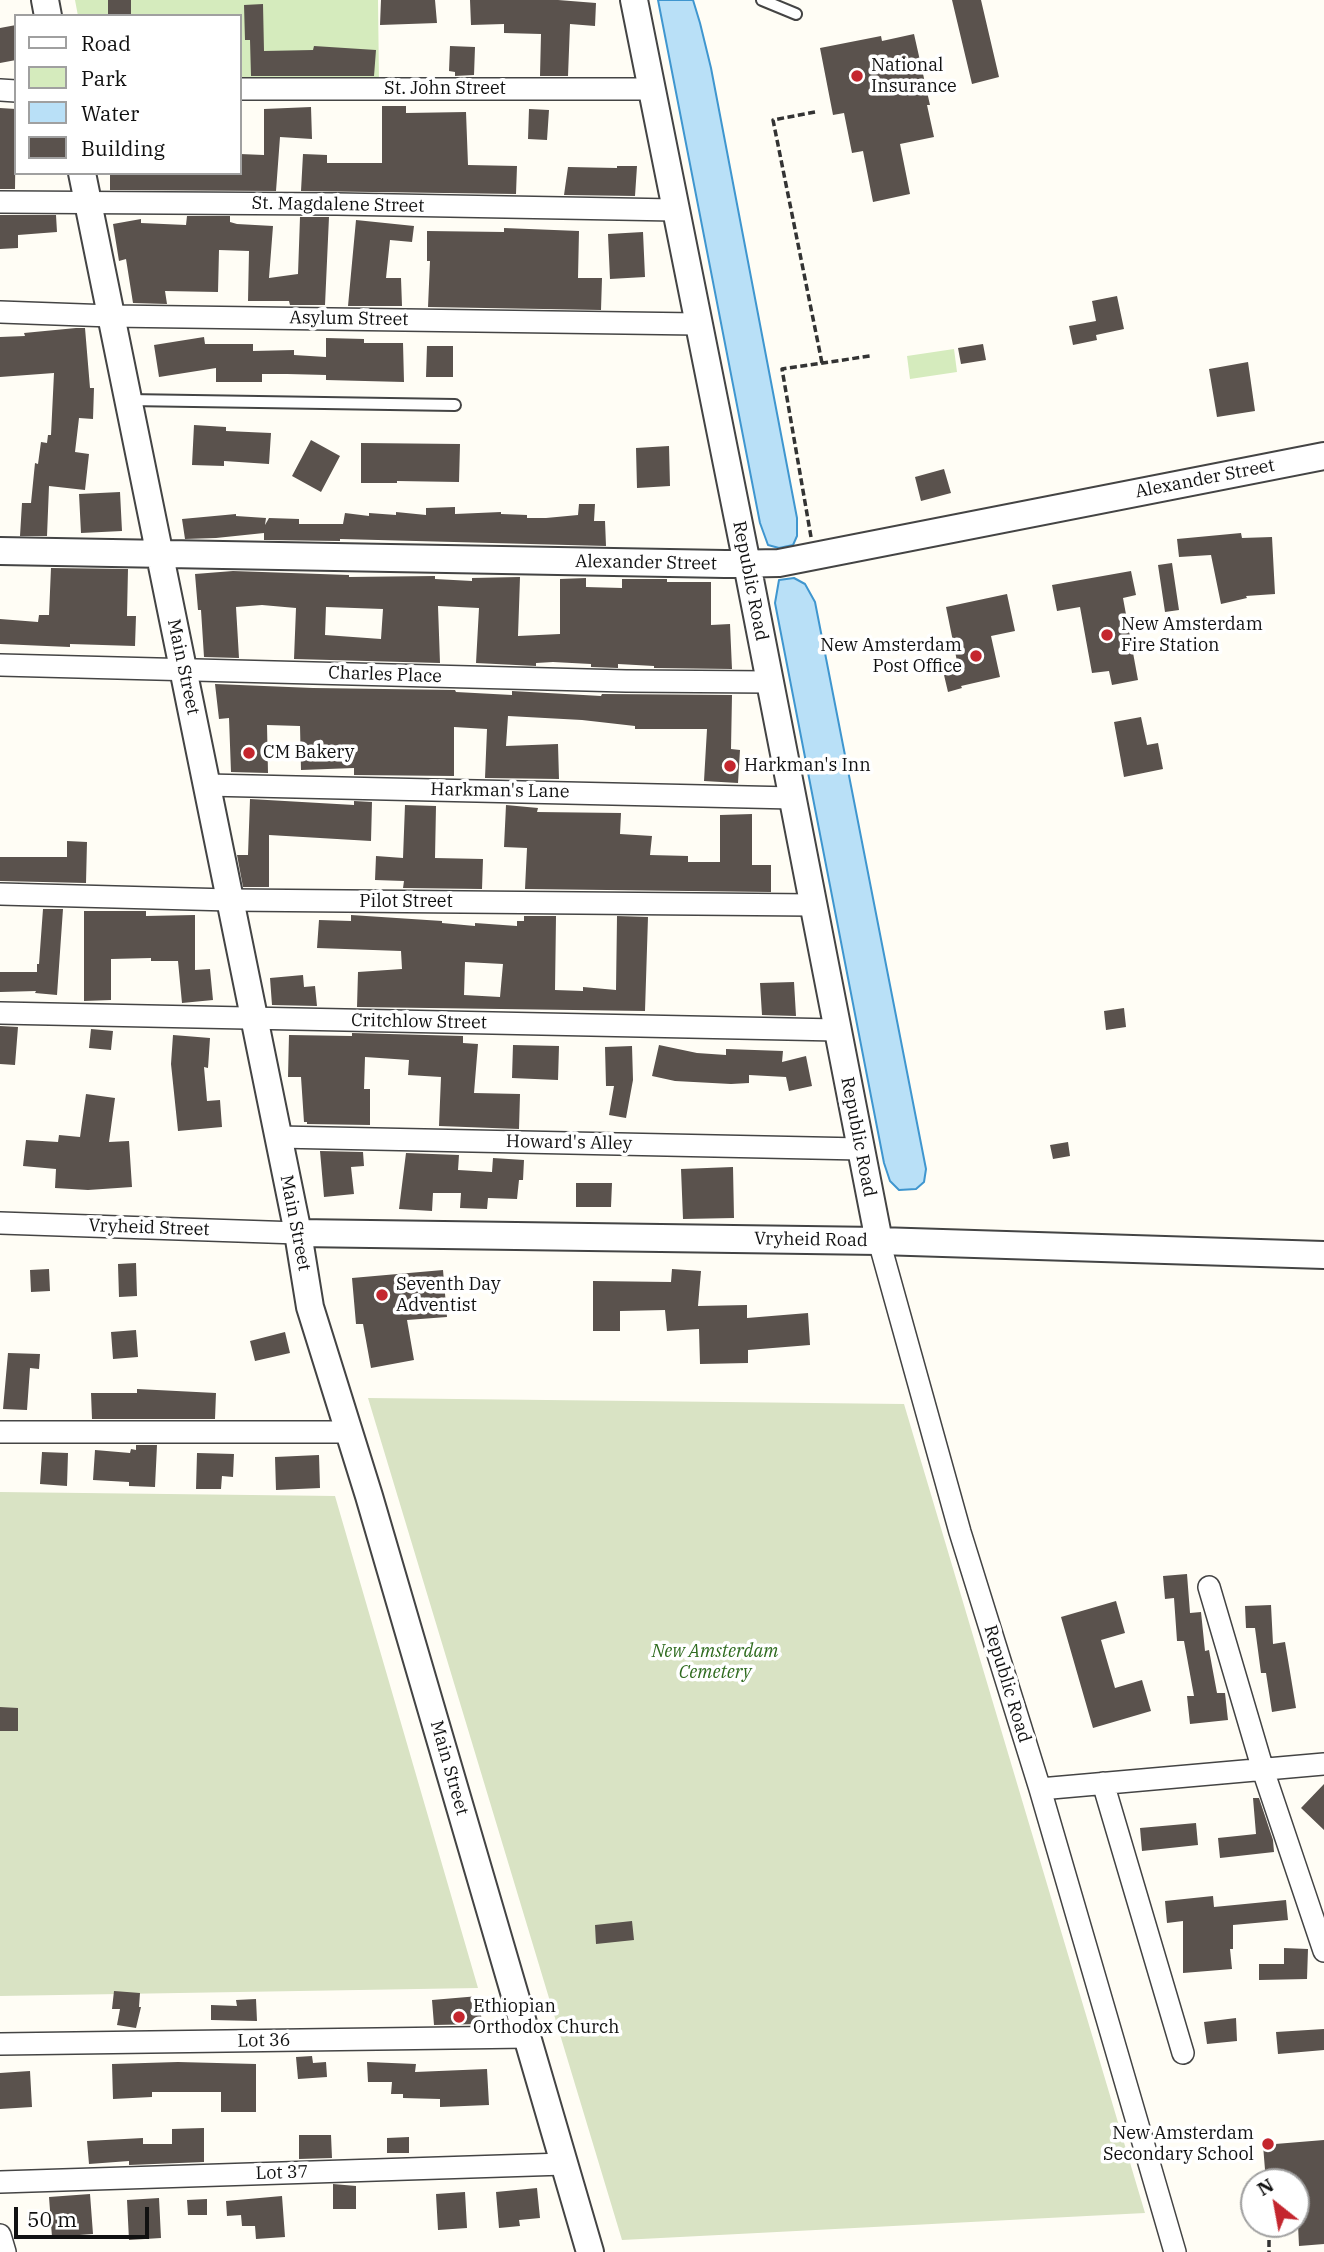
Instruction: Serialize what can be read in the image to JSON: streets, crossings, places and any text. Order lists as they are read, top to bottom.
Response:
{
  "streets": {
    "street": [
      "St. John Street",
      "St. Magdalene Street",
      "Asylum Street",
      "Alexander Street",
      "Republic Road",
      "Main Street",
      "Charles Place",
      "Harkman's Lane",
      "Pilot Street",
      "Critchlow Street",
      "Howard's Alley",
      "Vryheid Street",
      "Vryheid Road",
      "Lot 36",
      "Lot 37"
    ]
  },
  "crossings": [
    ["St. John Street", "Republic Road"],
    ["St. Magdalene Street", "Republic Road"],
    ["St. Magdalene Street", "Main Street"],
    ["Asylum Street", "Republic Road"],
    ["Asylum Street", "Main Street"],
    ["Alexander Street", "Republic Road"],
    ["Alexander Street", "Main Street"],
    ["Republic Road", "Charles Place"],
    ["Republic Road", "Harkman's Lane"],
    ["Republic Road", "Pilot Street"],
    ["Republic Road", "Critchlow Street"],
    ["Republic Road", "Howard's Alley"],
    ["Republic Road", "Vryheid Road"],
    ["Main Street", "Charles Place"],
    ["Main Street", "Harkman's Lane"],
    ["Main Street", "Pilot Street"],
    ["Main Street", "Critchlow Street"],
    ["Main Street", "Howard's Alley"],
    ["Main Street", "Vryheid Street"],
    ["Main Street", "Vryheid Road"],
    ["Main Street", "Lot 36"],
    ["Main Street", "Lot 37"],
    ["Vryheid Street", "Vryheid Road"]
  ],
  "parks": ["New Amsterdam Cemetery"],
  "places": [
    "National Insurance",
    "New Amsterdam Fire Station",
    "New Amsterdam Post Office",
    "CM Bakery",
    "Harkman's Inn",
    "Seventh Day Adventist",
    "Ethiopian Orthodox Church",
    "New Amsterdam Secondary School"
  ],
  "legend": [
    "Road",
    "Park",
    "Water",
    "Building"
  ],
  "scale_bar": "50 m",
  "north": "top left"
}
